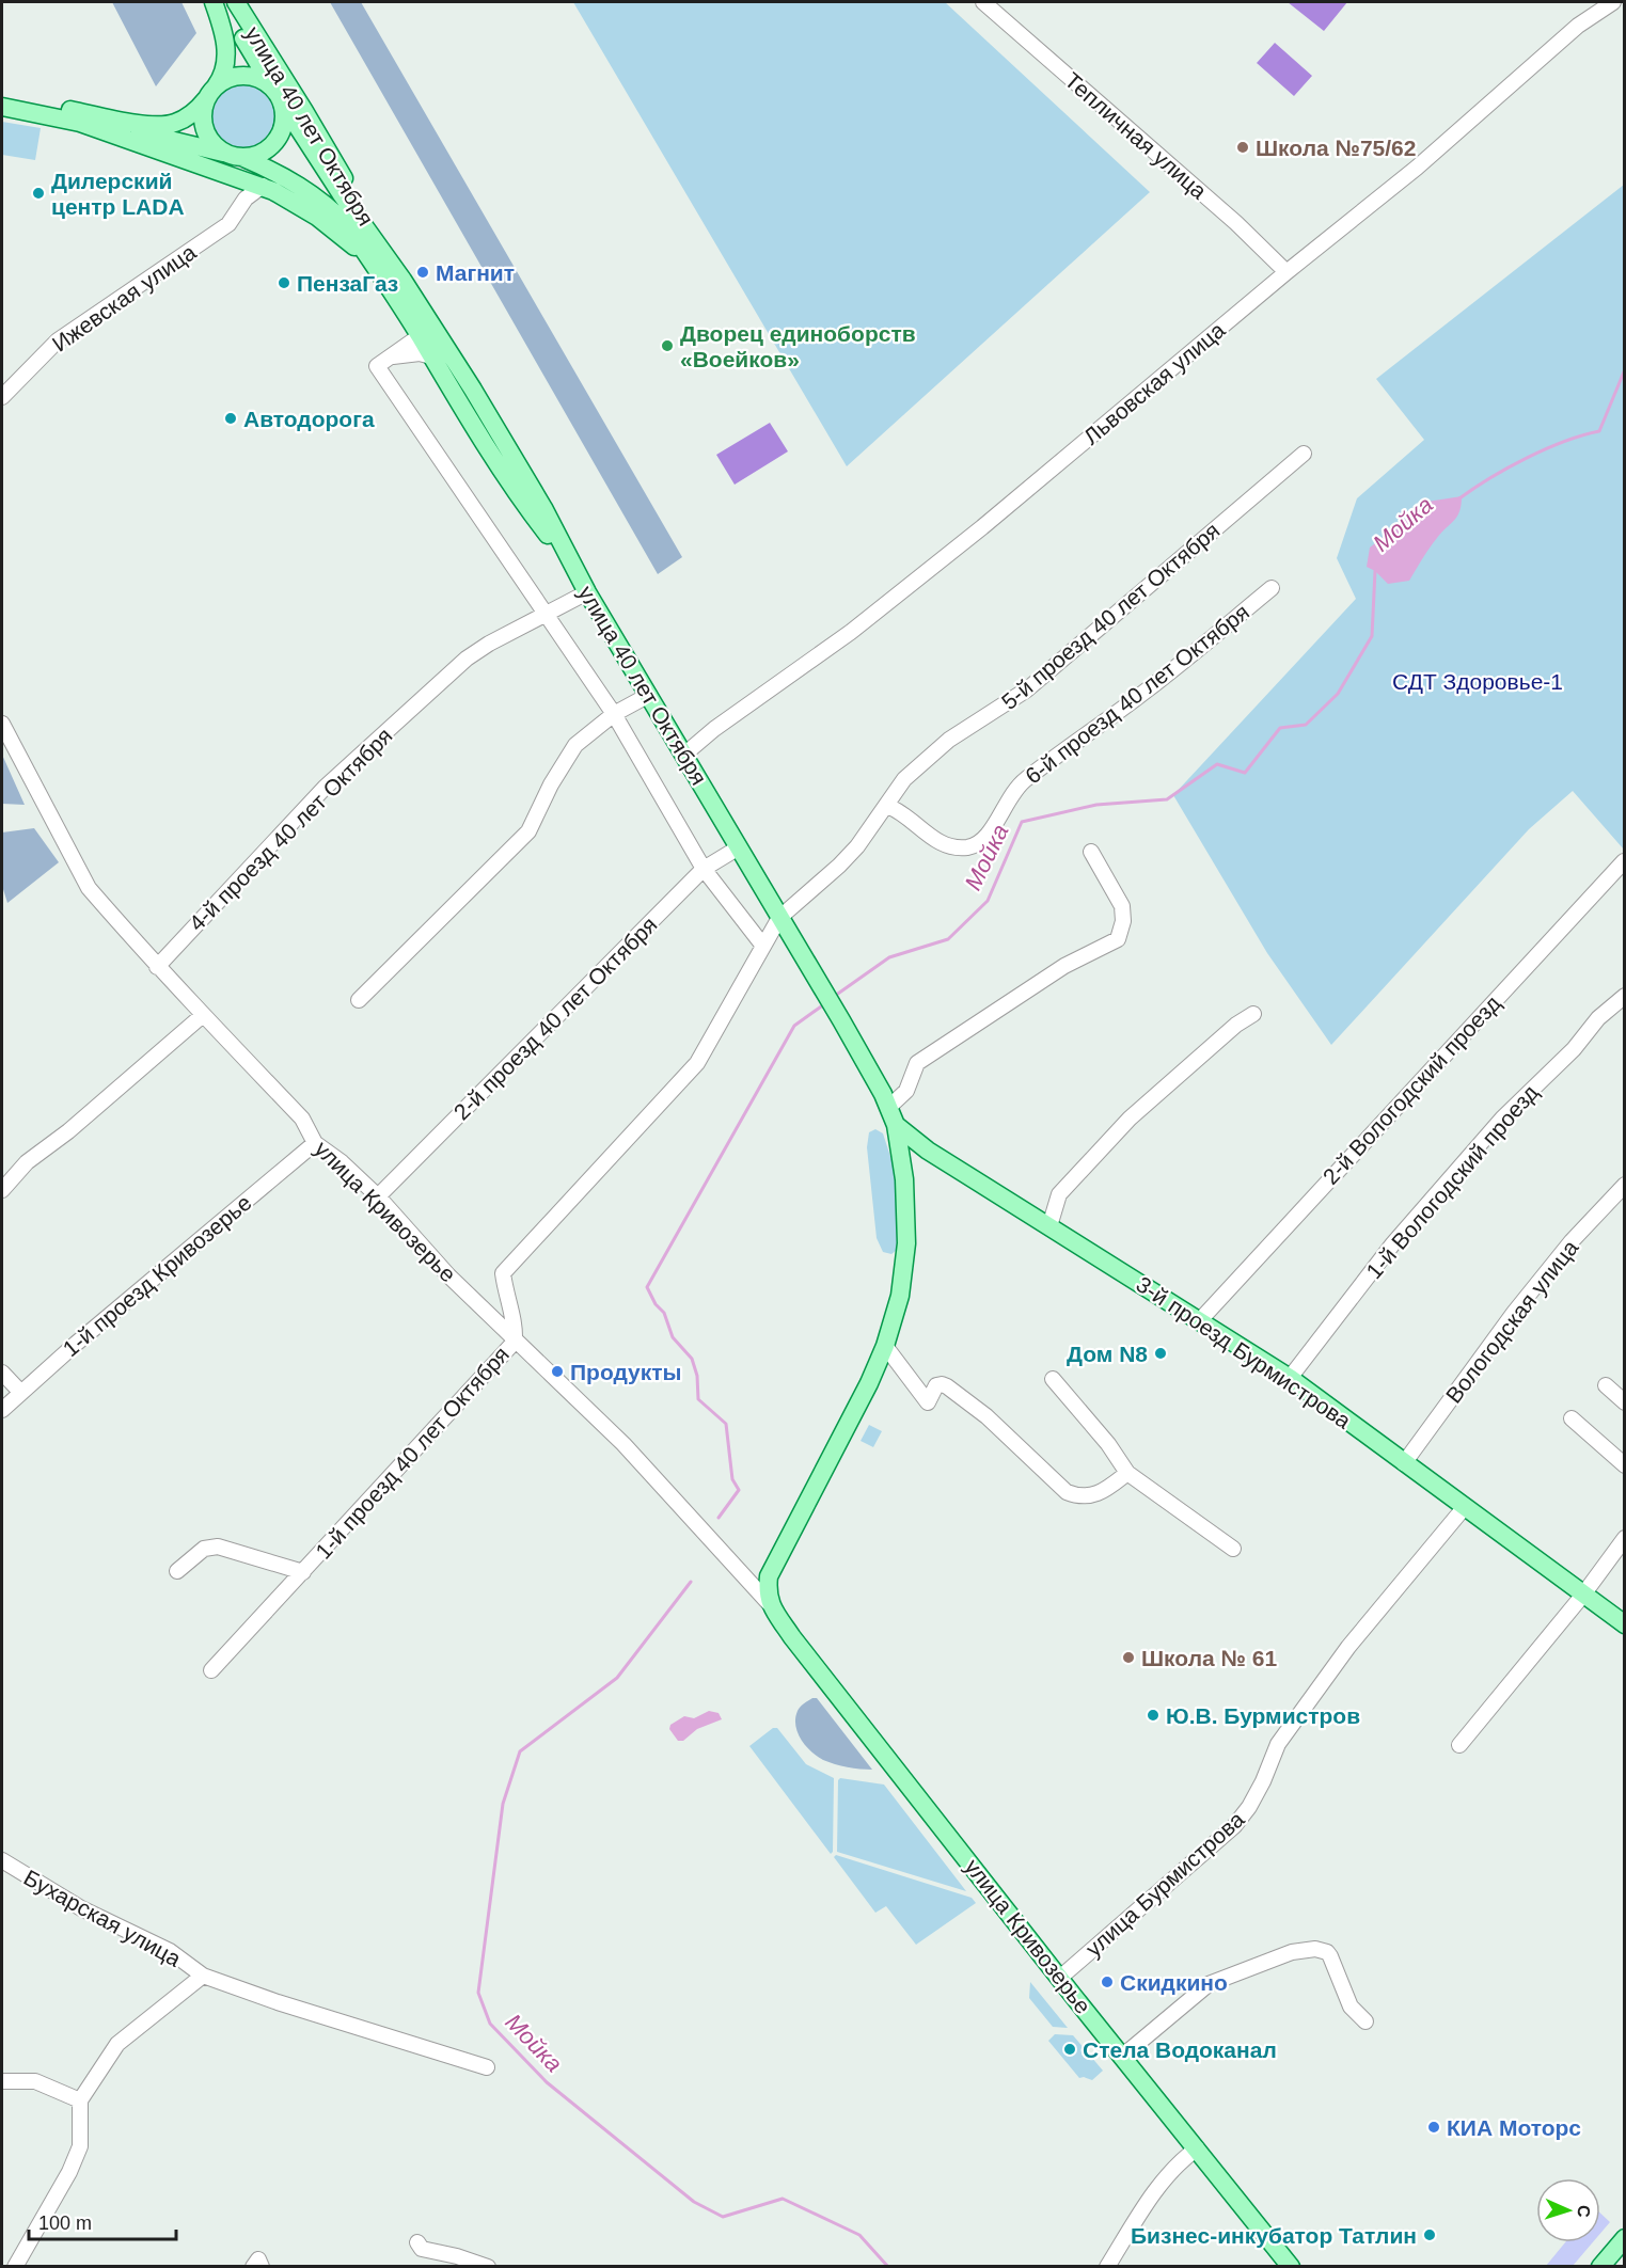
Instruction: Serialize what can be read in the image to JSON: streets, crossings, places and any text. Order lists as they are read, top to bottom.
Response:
{
  "streets": {
    "main road": ["улица 40 лет Октября", "улица Кривозерье", "3-й проезд Бурмистрова"],
    "street": [
      "Тепличная улица",
      "Ижевская улица",
      "Львовская улица",
      "5-й проезд 40 лет Октября",
      "6-й проезд 40 лет Октября",
      "4-й проезд 40 лет Октября",
      "2-й проезд 40 лет Октября",
      "2-й Вологодский проезд",
      "1-й Вологодский проезд",
      "1-й проезд Кривозерье",
      "Вологодская улица",
      "1-й проезд 40 лет Октября",
      "улица Бурмистрова",
      "Бухарская улица"
    ]
  },
  "crossings": [
    ["улица 40 лет Октября", "Ижевская улица"],
    ["улица 40 лет Октября", "Львовская улица"],
    ["улица 40 лет Октября", "5-й проезд 40 лет Октября"],
    ["улица 40 лет Октября", "4-й проезд 40 лет Октября"],
    ["улица 40 лет Октября", "2-й проезд 40 лет Октября"],
    ["улица 40 лет Октября", "3-й проезд Бурмистрова"],
    ["Тепличная улица", "Львовская улица"],
    ["5-й проезд 40 лет Октября", "6-й проезд 40 лет Октября"],
    ["5-й проезд 40 лет Октября", "1-й проезд 40 лет Октября"],
    ["4-й проезд 40 лет Октября", "улица Кривозерье"],
    ["2-й проезд 40 лет Октября", "улица Кривозерье"],
    ["2-й Вологодский проезд", "3-й проезд Бурмистрова"],
    ["1-й Вологодский проезд", "3-й проезд Бурмистрова"],
    ["улица Кривозерье", "1-й проезд Кривозерье"],
    ["улица Кривозерье", "1-й проезд 40 лет Октября"],
    ["улица Кривозерье", "улица Бурмистрова"],
    ["Вологодская улица", "3-й проезд Бурмистрова"],
    ["3-й проезд Бурмистрова", "улица Бурмистрова"]
  ],
  "water": ["Мойка"],
  "parks": ["СДТ Здоровье-1"],
  "places": [
    "Школа №75/62",
    "Дилерский центр LADA",
    "Магнит",
    "ПензаГаз",
    "Дворец единоборств «Воейков»",
    "Автодорога",
    "Дом N8",
    "Продукты",
    "Школа № 61",
    "Ю.В. Бурмистров",
    "Скидкино",
    "Стела Водоканал",
    "КИА Моторс",
    "Бизнес-инкубатор Татлин"
  ],
  "scale_bar": "100 m",
  "north": "right"
}
